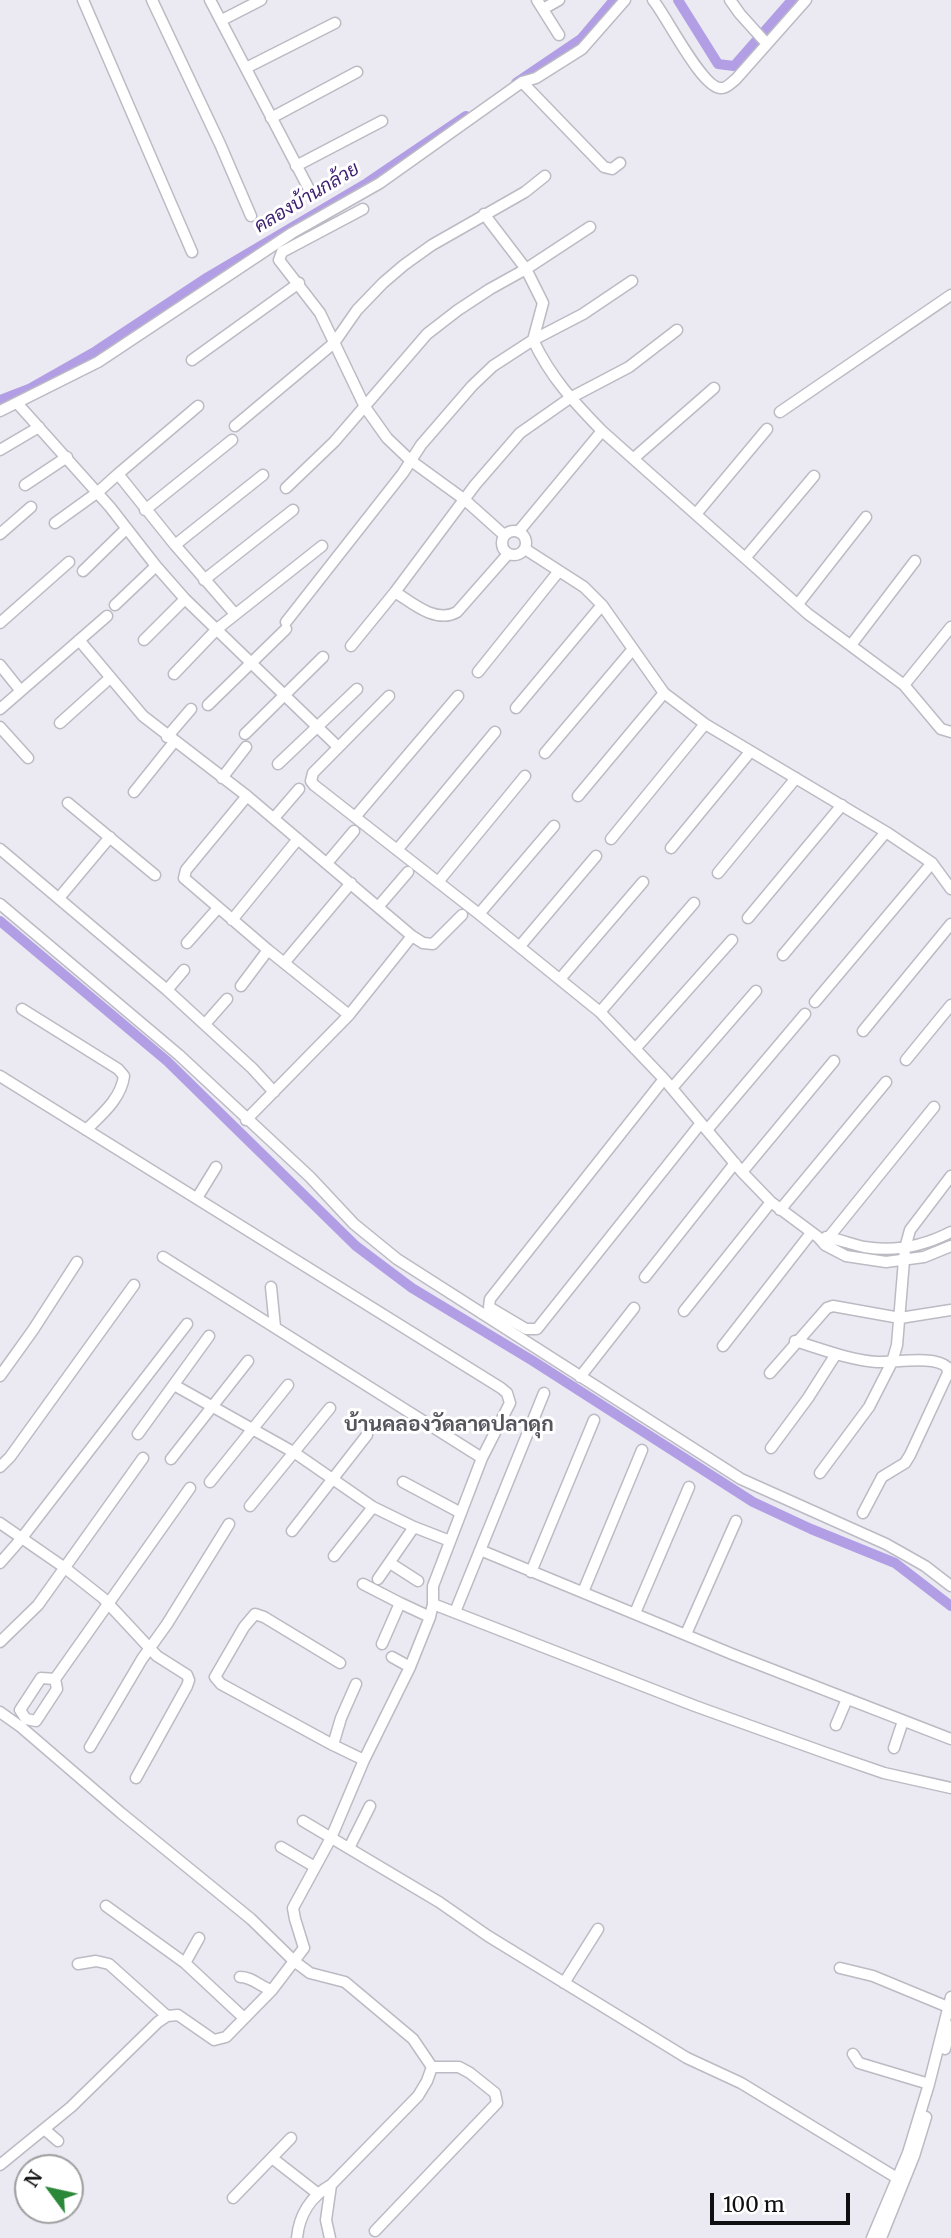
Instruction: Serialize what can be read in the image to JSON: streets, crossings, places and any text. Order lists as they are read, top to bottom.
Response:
{
  "districts": ["บ้านคลองวัดลาดปลาดุก"],
  "water": ["คลองบ้านกล้วย"],
  "scale_bar": "100 m",
  "north": "top left"
}
